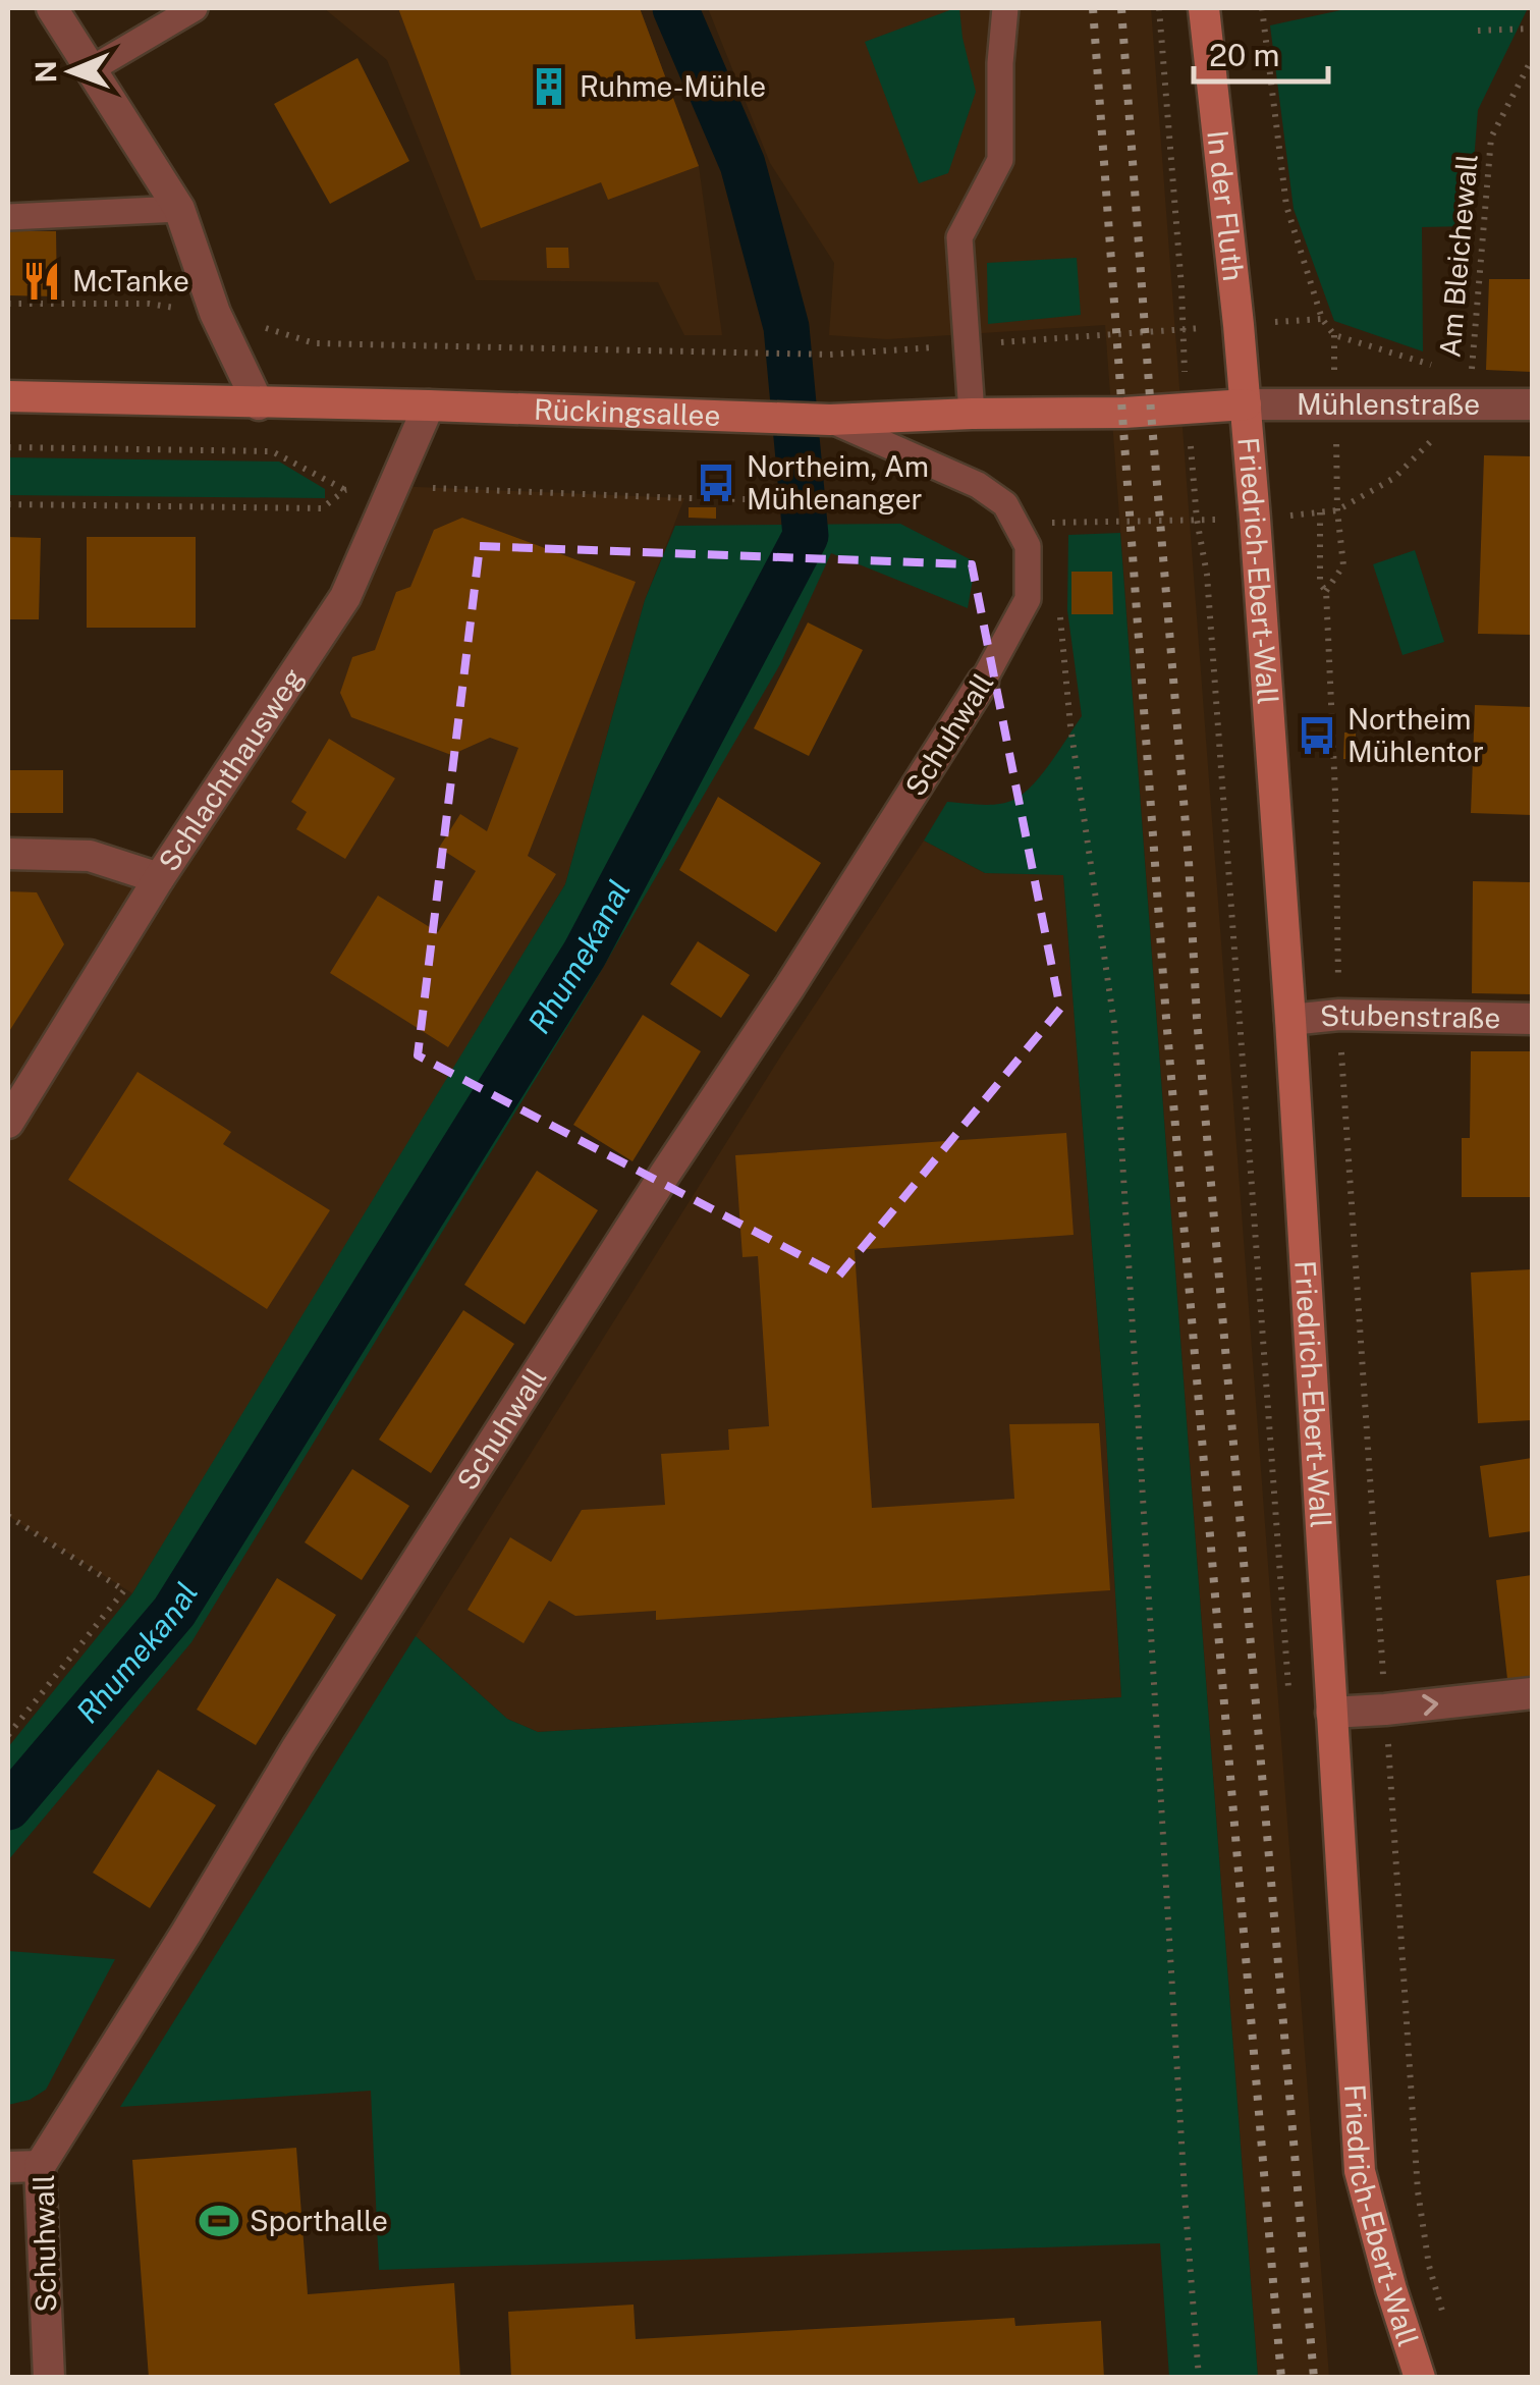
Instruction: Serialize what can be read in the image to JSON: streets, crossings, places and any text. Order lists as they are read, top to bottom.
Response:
{
  "streets": {
    "main road": ["In der Fluth", "Rückingsallee", "Friedrich-Ebert-Wall"],
    "street": [
      "Mühlenstraße",
      "Schuhwall",
      "Schlachthausweg",
      "Stubenstraße"
    ],
    "path": ["Am Bleichewall"]
  },
  "crossings": [
    ["In der Fluth", "Mühlenstraße"],
    ["In der Fluth", "Rückingsallee"],
    ["In der Fluth", "Friedrich-Ebert-Wall"],
    ["Am Bleichewall", "Mühlenstraße"],
    ["Mühlenstraße", "Rückingsallee"],
    ["Mühlenstraße", "Friedrich-Ebert-Wall"],
    ["Rückingsallee", "Friedrich-Ebert-Wall"],
    ["Rückingsallee", "Schuhwall"],
    ["Rückingsallee", "Schlachthausweg"],
    ["Friedrich-Ebert-Wall", "Stubenstraße"]
  ],
  "water": ["Rhumekanal"],
  "places": {
    "building": ["Ruhme-Mühle"],
    "restaurant": ["McTanke"],
    "bus stop": ["Northeim, Am Mühlenanger", "Northeim Mühlentor"],
    "sports": ["Sporthalle"]
  },
  "scale_bar": "20 m",
  "north": "left"
}
